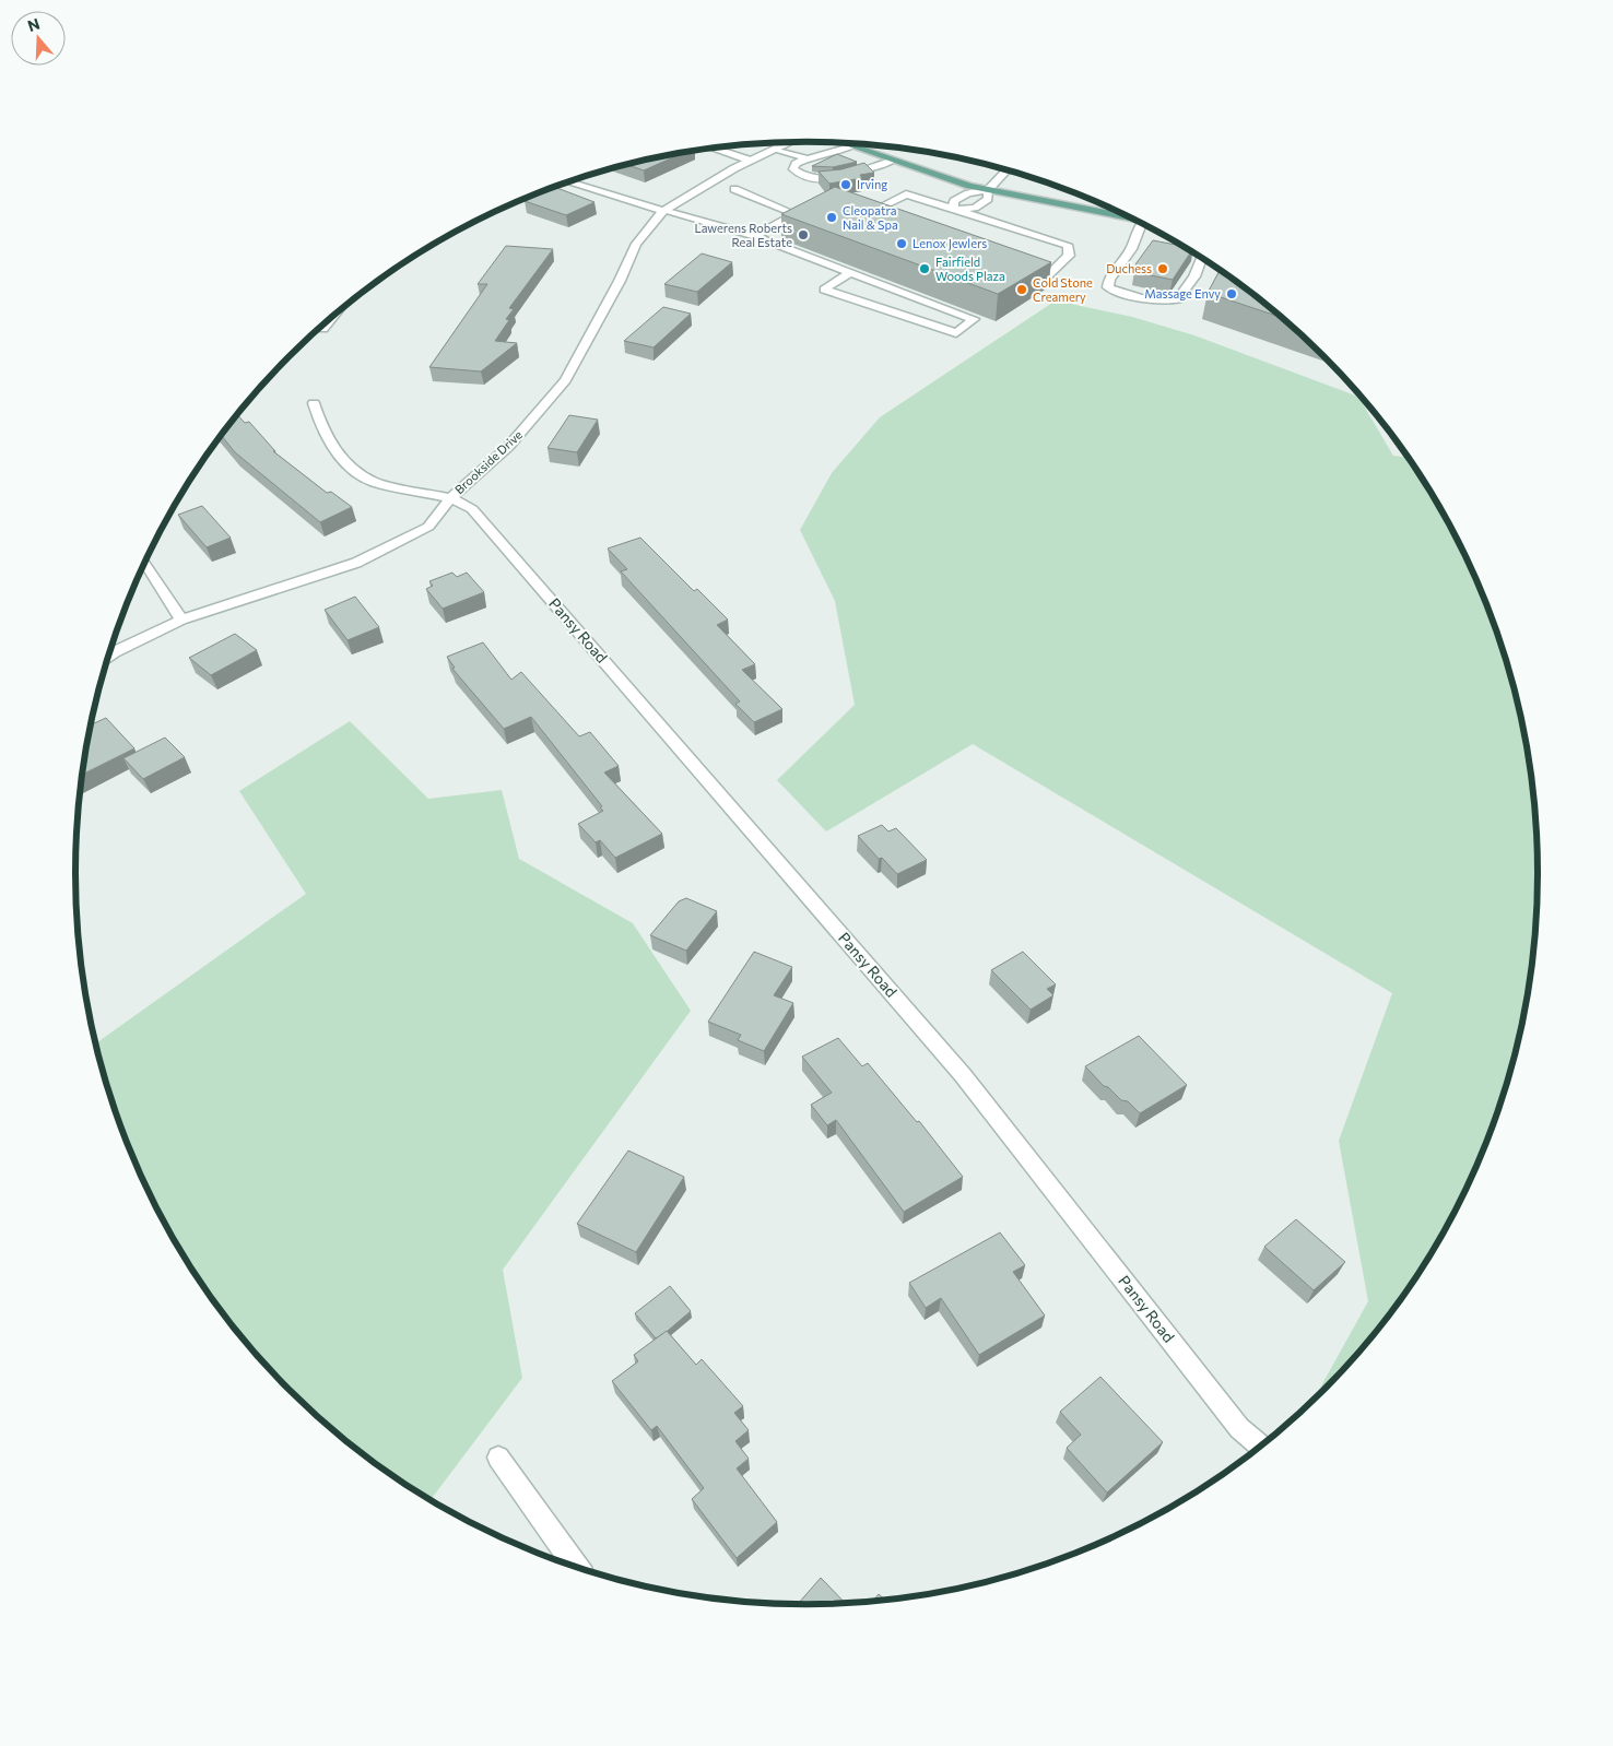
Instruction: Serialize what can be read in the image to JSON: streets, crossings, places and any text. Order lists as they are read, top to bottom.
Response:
{
  "streets": {
    "street": ["Brookside Drive", "Pansy Road"]
  },
  "crossings": [
    ["Brookside Drive", "Pansy Road"]
  ],
  "places": [
    "Irving",
    "Cleopatra Nail & Spa",
    "Lawerens Roberts Real Estate",
    "Lenox Jewlers",
    "Fairfield Woods Plaza",
    "Duchess",
    "Cold Stone Creamery",
    "Massage Envy"
  ],
  "north": "top"
}
